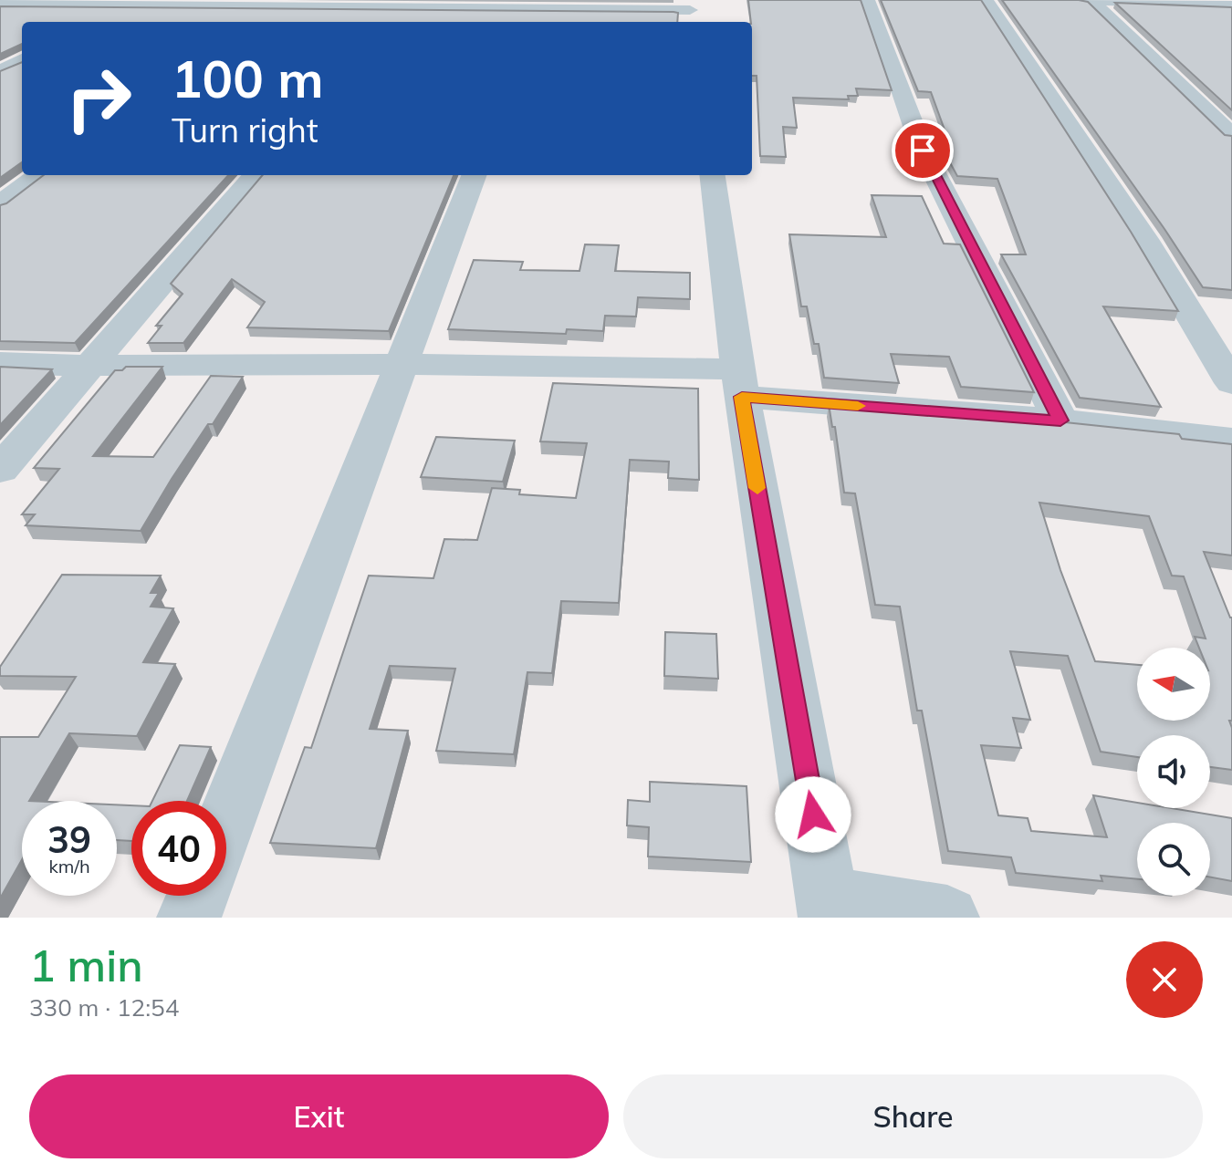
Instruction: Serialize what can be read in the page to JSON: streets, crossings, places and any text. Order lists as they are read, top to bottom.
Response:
{
  "north": "left",
  "page": {
    "turn": ["100 m", "Turn right"],
    "speed": "39 km/h",
    "limit": "40",
    "heading": ["1 min", "330 m · 12:54"],
    "buttons": ["Exit", "Share"]
  }
}
